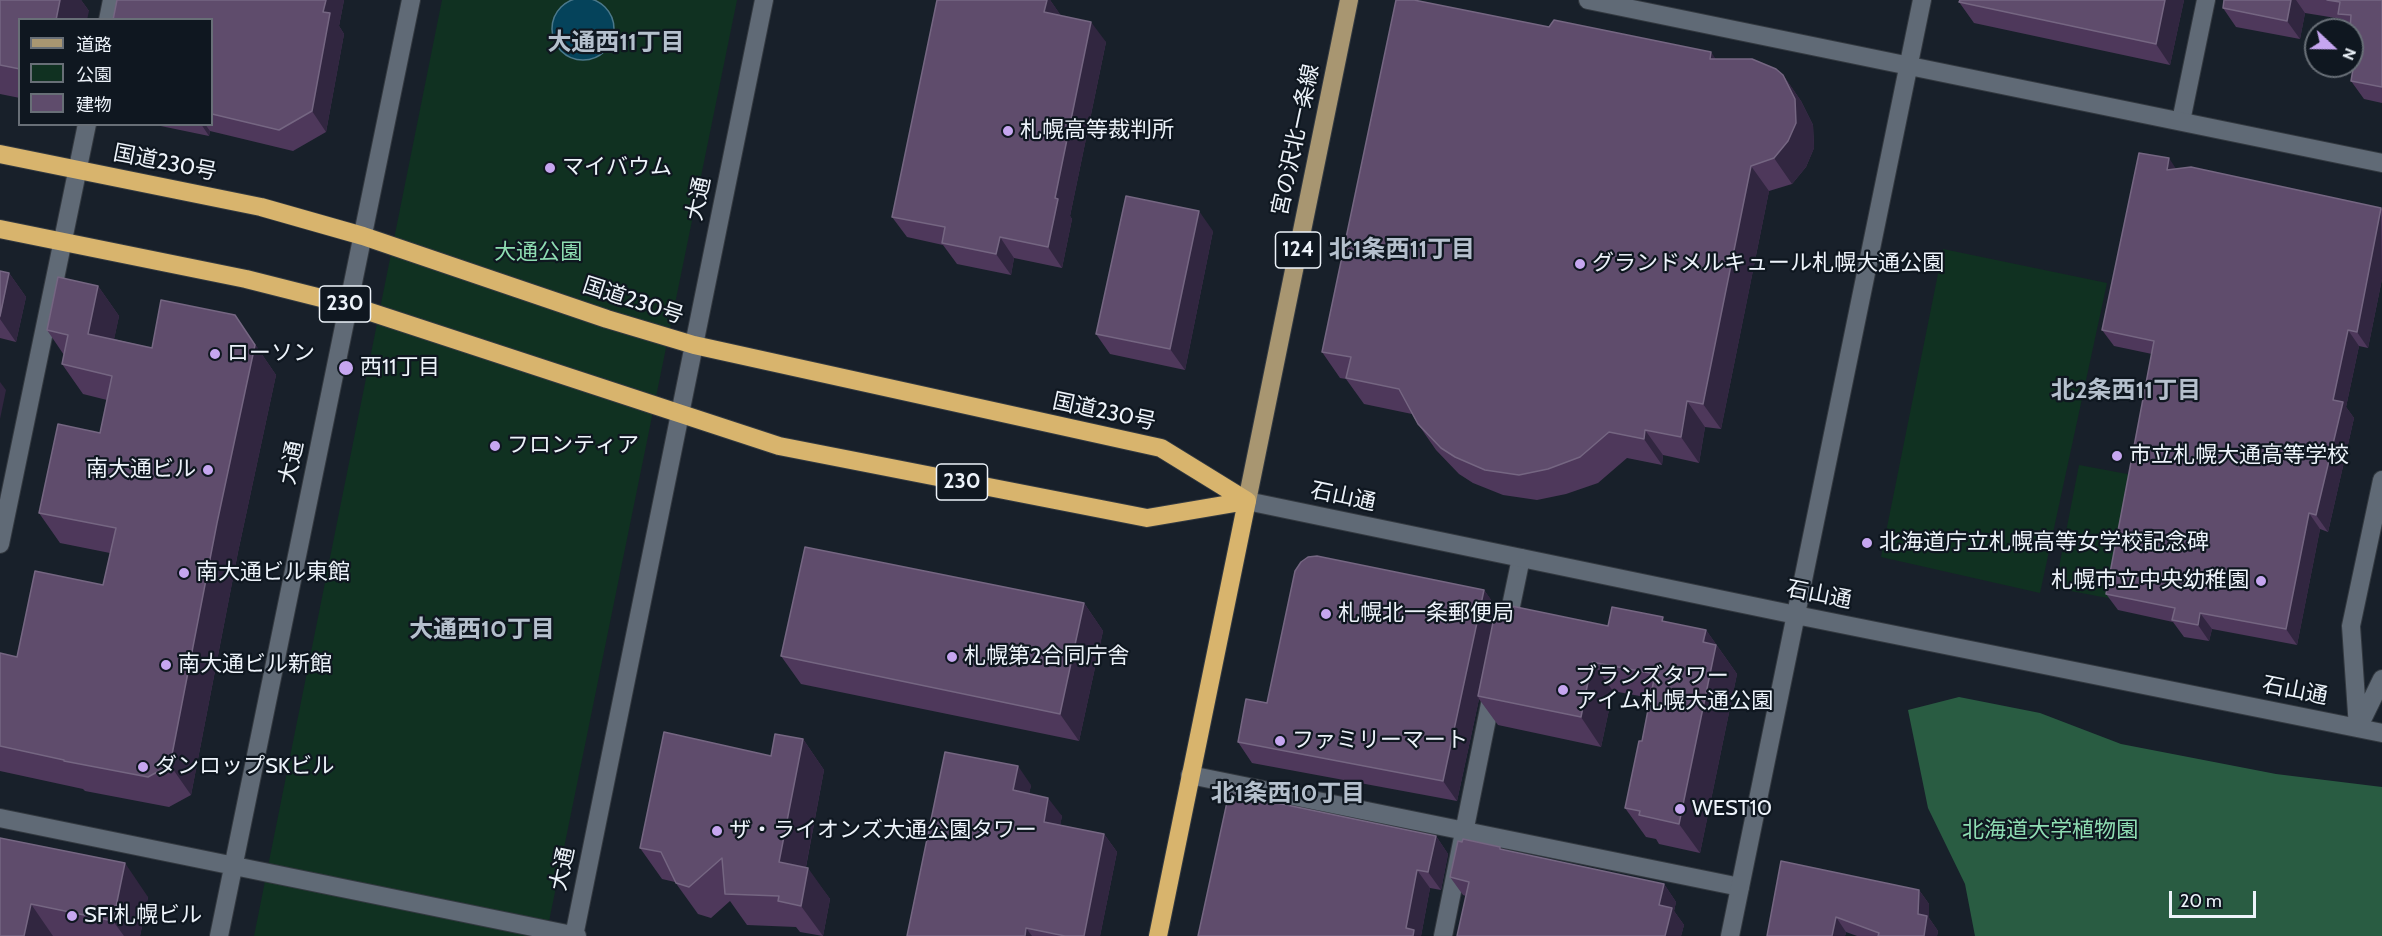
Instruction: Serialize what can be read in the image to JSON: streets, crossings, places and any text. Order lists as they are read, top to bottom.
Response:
{
  "streets": {
    "highway": ["国道230号", "230"],
    "main road": ["宮の沢北一条線", "124"],
    "street": ["大通", "石山通"]
  },
  "crossings": [
    ["宮の沢北一条線", "国道230号"],
    ["宮の沢北一条線", "230"],
    ["宮の沢北一条線", "石山通"],
    ["国道230号", "大通"],
    ["国道230号", "230"],
    ["国道230号", "石山通"],
    ["大通", "230"],
    ["230", "石山通"]
  ],
  "districts": [
    "大通西11丁目",
    "北1条西11丁目",
    "北2条西11丁目",
    "大通西10丁目",
    "北1条西10丁目"
  ],
  "parks": ["大通公園", "北海道大学植物園"],
  "places": [
    "札幌高等裁判所",
    "マイバウム",
    "グランドメルキュール札幌大通公園",
    "ローソン",
    "西11丁目",
    "フロンティア",
    "市立札幌大通高等学校",
    "南大通ビル",
    "北海道庁立札幌高等女学校記念碑",
    "南大通ビル東館",
    "札幌市立中央幼稚園",
    "札幌北一条郵便局",
    "札幌第2合同庁舎",
    "南大通ビル新館",
    "ブランズタワー アイム札幌大通公園",
    "ファミリーマート",
    "ダンロップSKビル",
    "WEST10",
    "ザ・ライオンズ大通公園タワー",
    "SFI札幌ビル"
  ],
  "legend": ["道路", "公園", "建物"],
  "scale_bar": "20 m",
  "north": "right"
}
